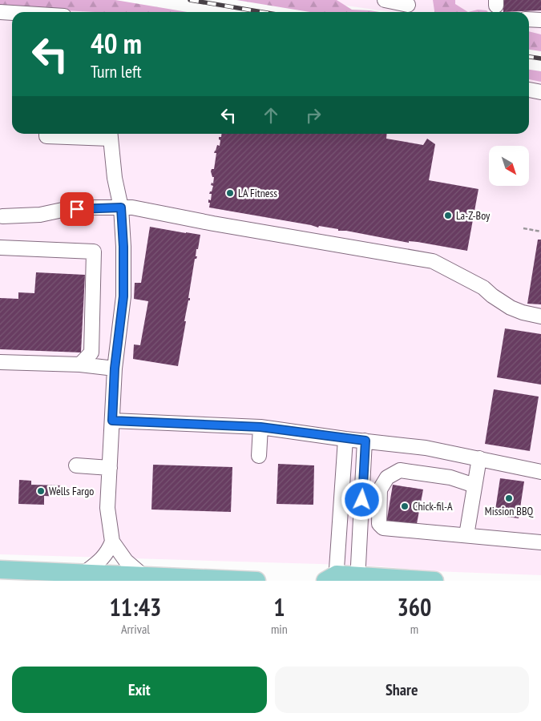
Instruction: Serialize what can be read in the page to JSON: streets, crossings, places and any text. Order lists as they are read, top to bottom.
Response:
{
  "places": [
    "LA Fitness",
    "La-Z-Boy",
    "Wells Fargo",
    "Mission BBQ",
    "Chick-fil-A"
  ],
  "north": "bottom right",
  "page": {
    "turn": ["40 m", "Turn left"],
    "eta": [
      "11:43",
      "Arrival",
      "1",
      "min",
      "360",
      "m"
    ],
    "buttons": ["Exit", "Share"]
  }
}
